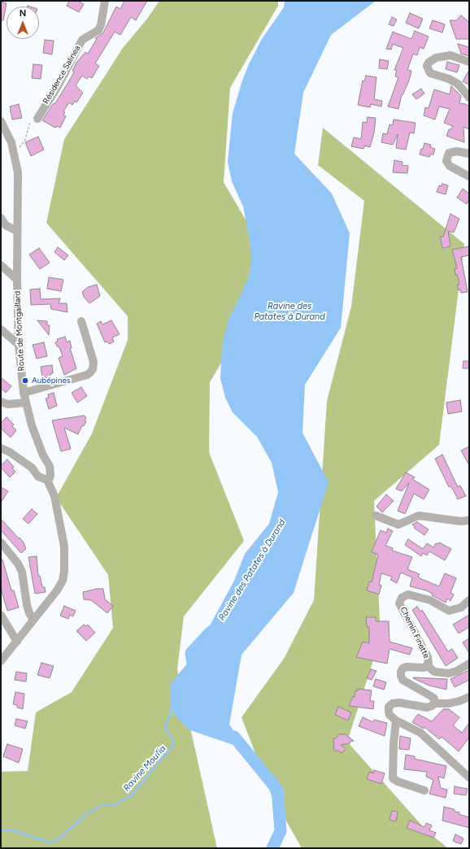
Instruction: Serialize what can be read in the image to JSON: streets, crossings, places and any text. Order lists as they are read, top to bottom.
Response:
{
  "streets": {
    "street": ["Résidence Salinea", "Route de Montgaillard", "Chemin Finette"]
  },
  "water": ["Ravine des Patates à Durand", "Ravine Moufia"],
  "places": ["Aubépines"],
  "north": "top"
}
